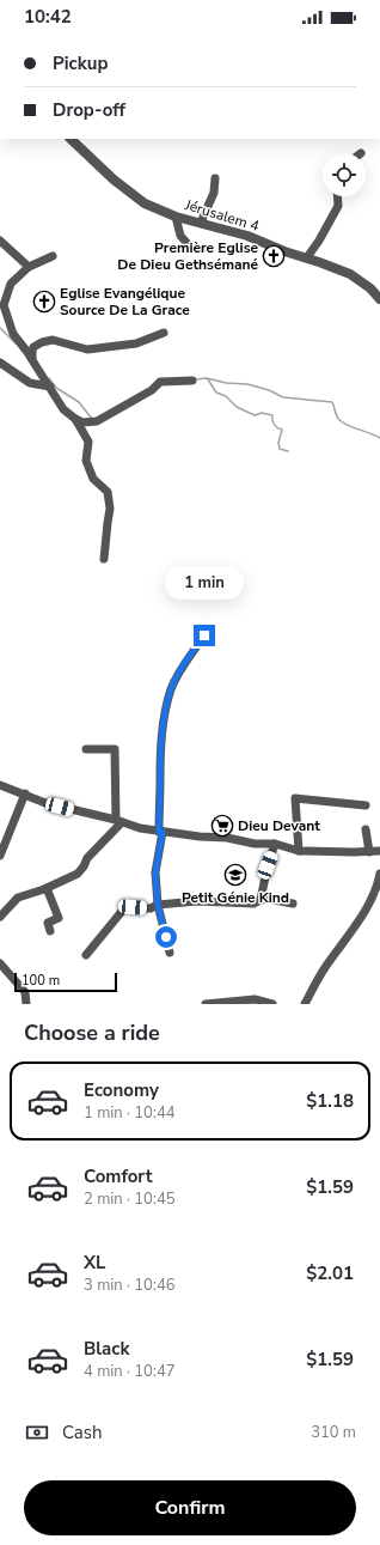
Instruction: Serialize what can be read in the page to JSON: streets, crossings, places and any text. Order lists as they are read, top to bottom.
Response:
{
  "streets": {
    "street": ["Jérusalem 4"]
  },
  "places": {
    "church": ["Première Eglise De Dieu Gethsémané", "Eglise Evangélique Source De La Grace"],
    "supermarket": ["Dieu Devant"],
    "school or university": ["Petit Génie Kind"]
  },
  "scale_bar": "100 m",
  "page": {
    "status": "10:42",
    "banner": ["Pickup", "Drop-off"],
    "bubble": "1 min",
    "scale": "100 m",
    "heading": "Choose a ride",
    "list": [
      {
        "name": "Economy",
        "note": "1 min · 10:44",
        "value": "$1.18"
      },
      {
        "name": "Comfort",
        "note": "2 min · 10:45",
        "value": "$1.59"
      },
      {
        "name": "XL",
        "note": "3 min · 10:46",
        "value": "$2.01"
      },
      {
        "name": "Black",
        "note": "4 min · 10:47",
        "value": "$1.59"
      }
    ],
    "pay": ["Cash", "310 m"],
    "buttons": "Confirm"
  }
}
